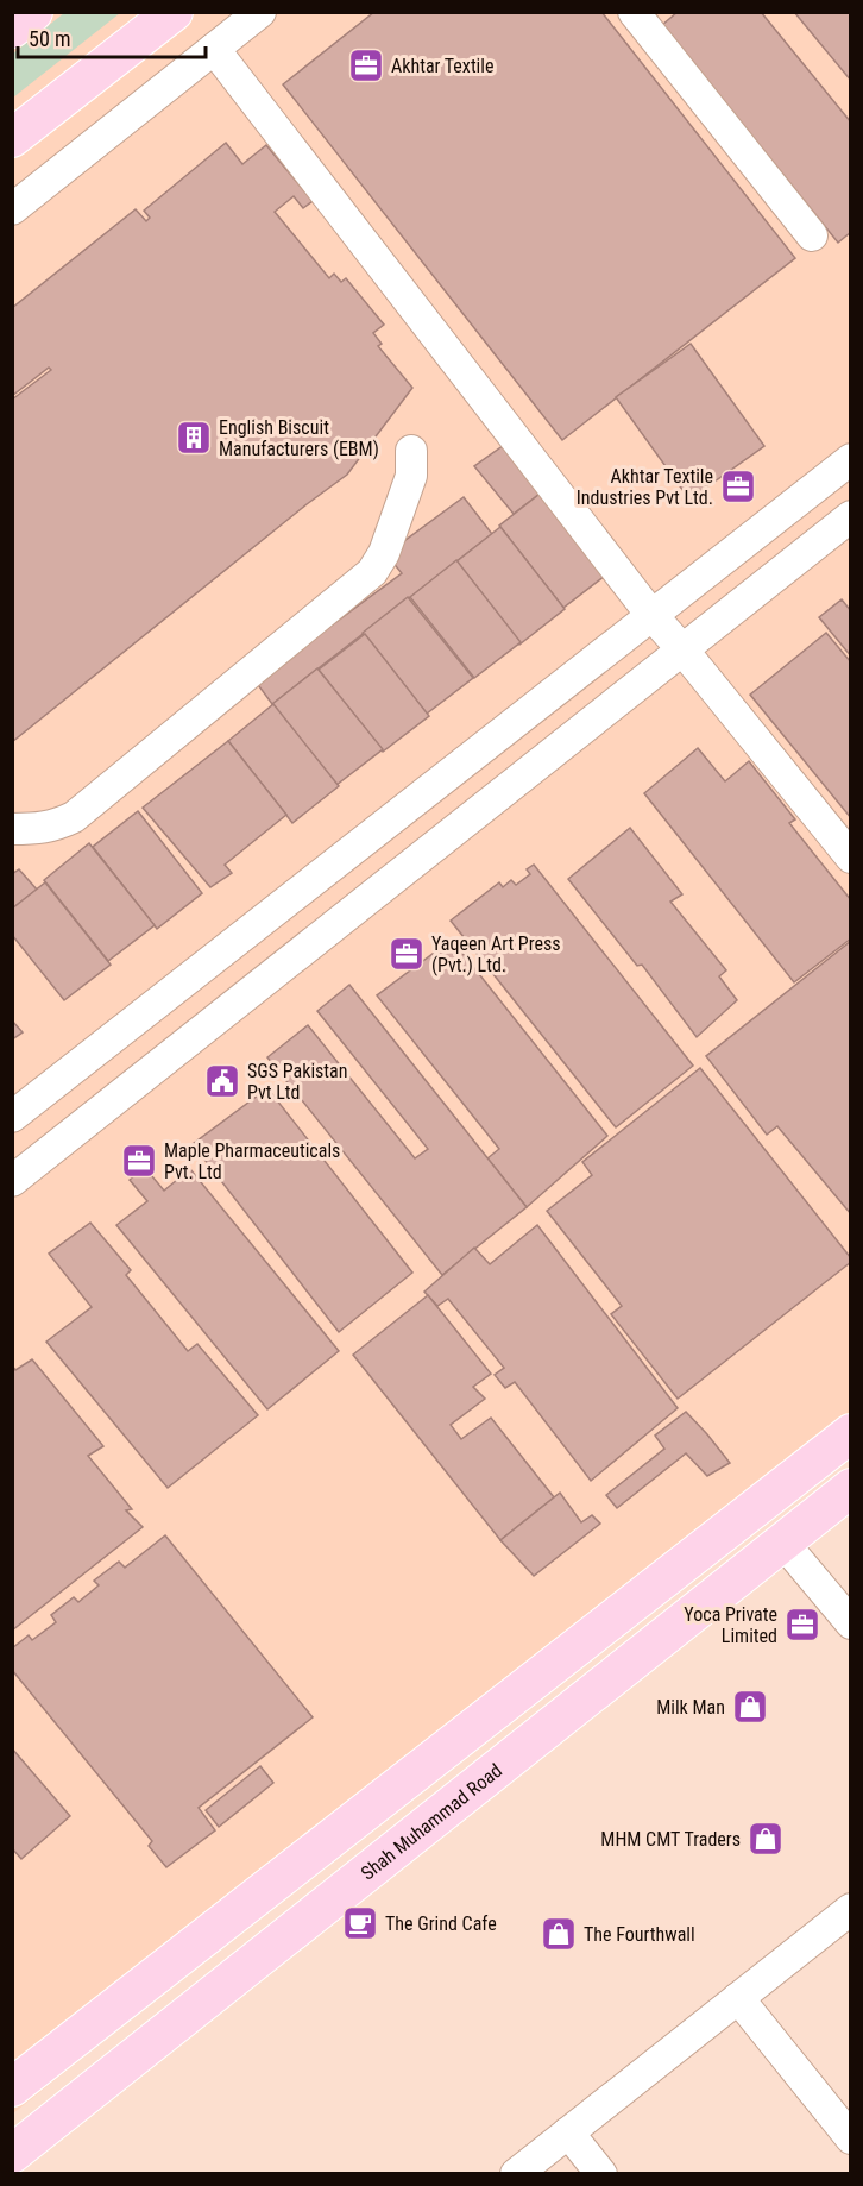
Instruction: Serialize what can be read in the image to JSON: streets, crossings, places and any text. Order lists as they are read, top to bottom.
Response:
{
  "streets": {
    "main road": ["Shah Muhammad Road"]
  },
  "places": {
    "office": [
      "Akhtar Textile",
      "Akhtar Textile Industries Pvt Ltd.",
      "Yaqeen Art Press (Pvt.) Ltd.",
      "Maple Pharmaceuticals Pvt. Ltd",
      "Yoca Private Limited"
    ],
    "building": ["English Biscuit Manufacturers (EBM)"],
    "public building": ["SGS Pakistan Pvt Ltd"],
    "shop": ["Milk Man", "MHM CMT Traders", "The Fourthwall"],
    "cafe": ["The Grind Cafe"]
  },
  "scale_bar": "50 m"
}
